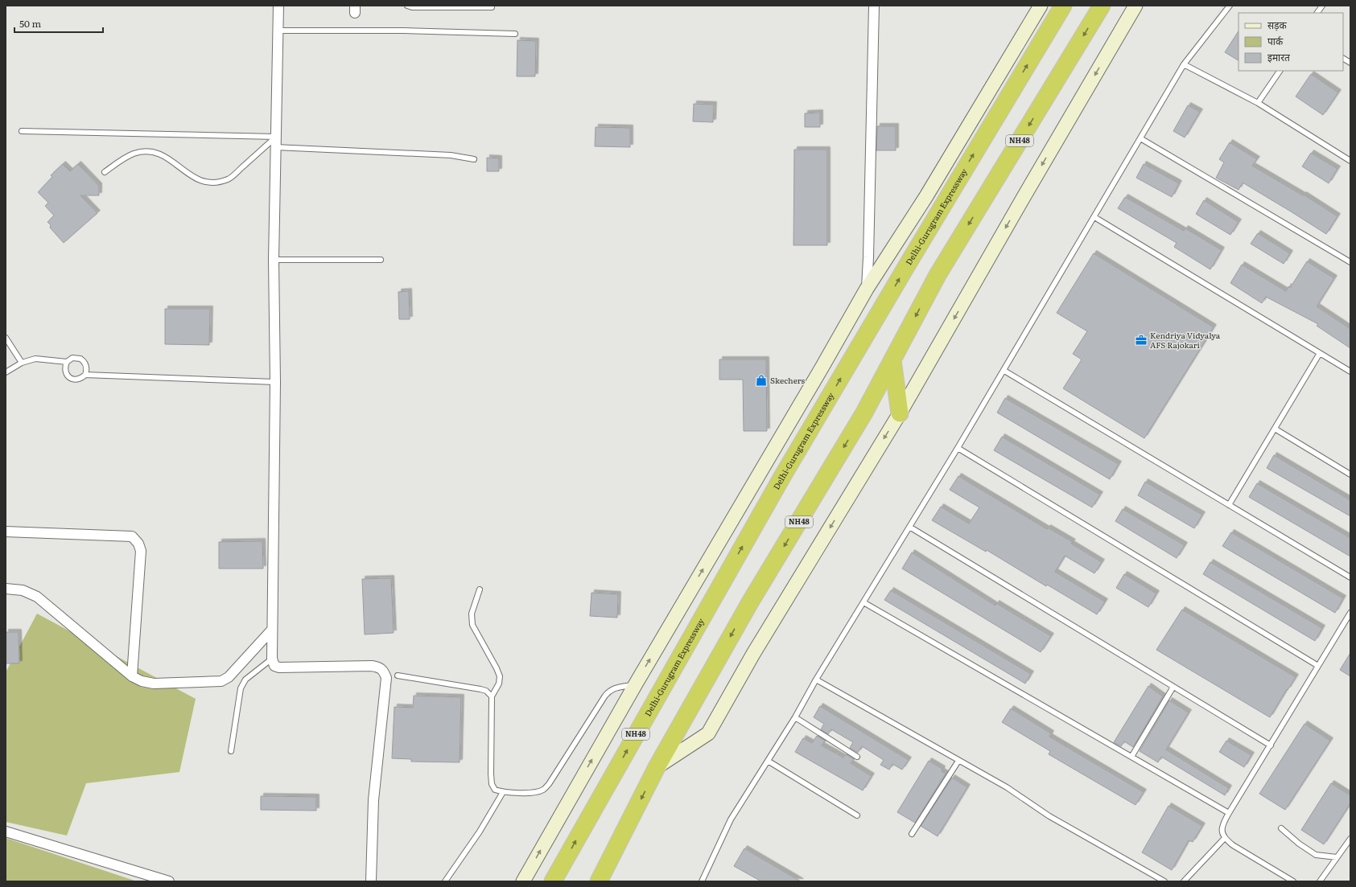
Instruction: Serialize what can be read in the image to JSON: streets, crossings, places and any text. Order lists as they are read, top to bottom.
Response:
{
  "streets": {
    "highway": ["NH48", "Delhi-Gurugram Expressway"]
  },
  "places": {
    "office": ["Kendriya Vidyalya AFS Rajokari"],
    "shop": ["Skechers"]
  },
  "legend": ["सड़क", "पार्क", "इमारत"],
  "scale_bar": "50 m"
}
